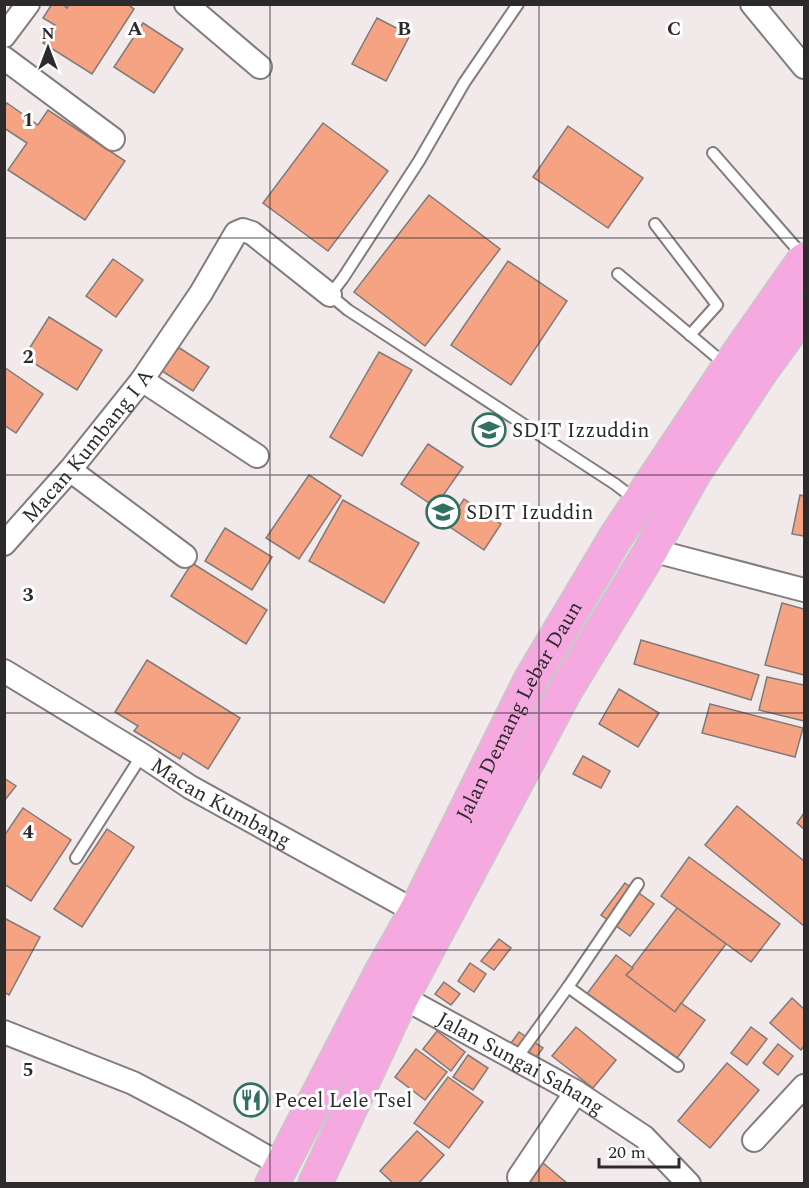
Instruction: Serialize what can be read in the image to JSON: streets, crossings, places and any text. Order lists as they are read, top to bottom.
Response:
{
  "streets": {
    "highway": ["Jalan Demang Lebar Daun"],
    "street": ["Macan Kumbang I A", "Macan Kumbang", "Jalan Sungai Sahang"]
  },
  "crossings": [
    ["Jalan Demang Lebar Daun", "Macan Kumbang"],
    ["Jalan Demang Lebar Daun", "Jalan Sungai Sahang"]
  ],
  "places": {
    "school or university": ["SDIT Izzuddin", "SDIT Izuddin"],
    "restaurant": ["Pecel Lele Tsel"]
  },
  "scale_bar": "20 m",
  "north": "top",
  "grid": {
    "columns": ["A", "B", "C"],
    "rows": [
      "1",
      "2",
      "3",
      "4",
      "5"
    ]
  }
}
